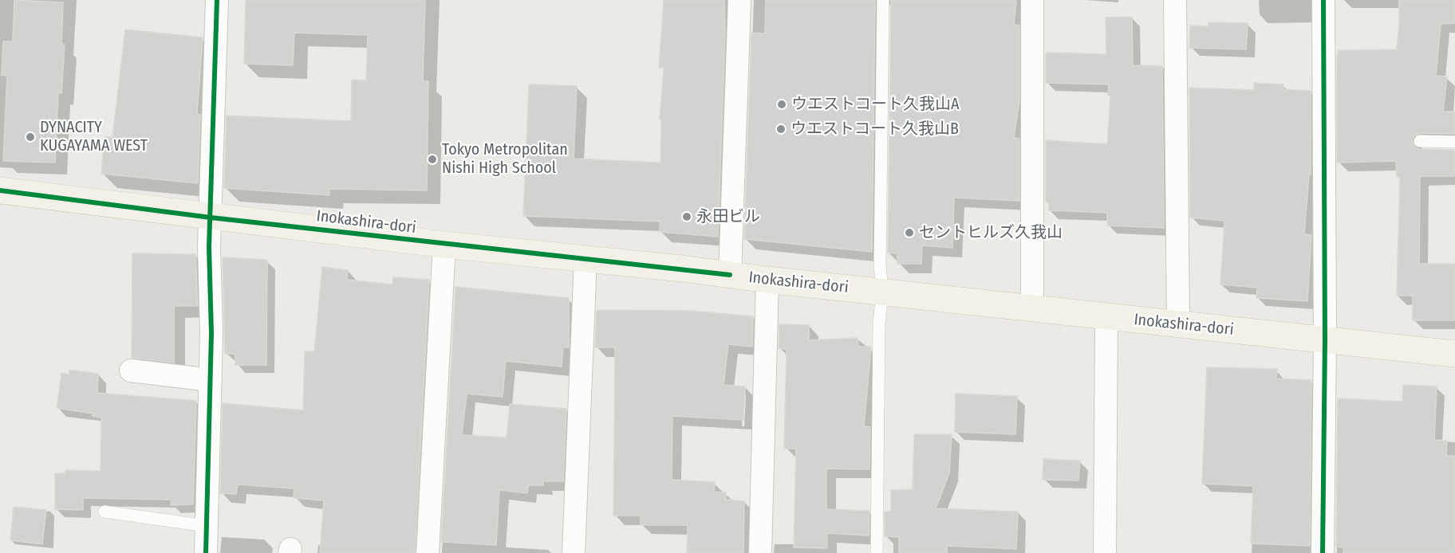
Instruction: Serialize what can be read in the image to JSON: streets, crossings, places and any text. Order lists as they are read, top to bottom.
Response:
{
  "streets": {
    "main road": ["Inokashira-dori"]
  },
  "places": [
    "ウエストコート久我山A",
    "ウエストコート久我山B",
    "DYNACITY KUGAYAMA WEST",
    "Tokyo Metropolitan Nishi High School",
    "永田ビル",
    "セントヒルズ久我山"
  ]
}
